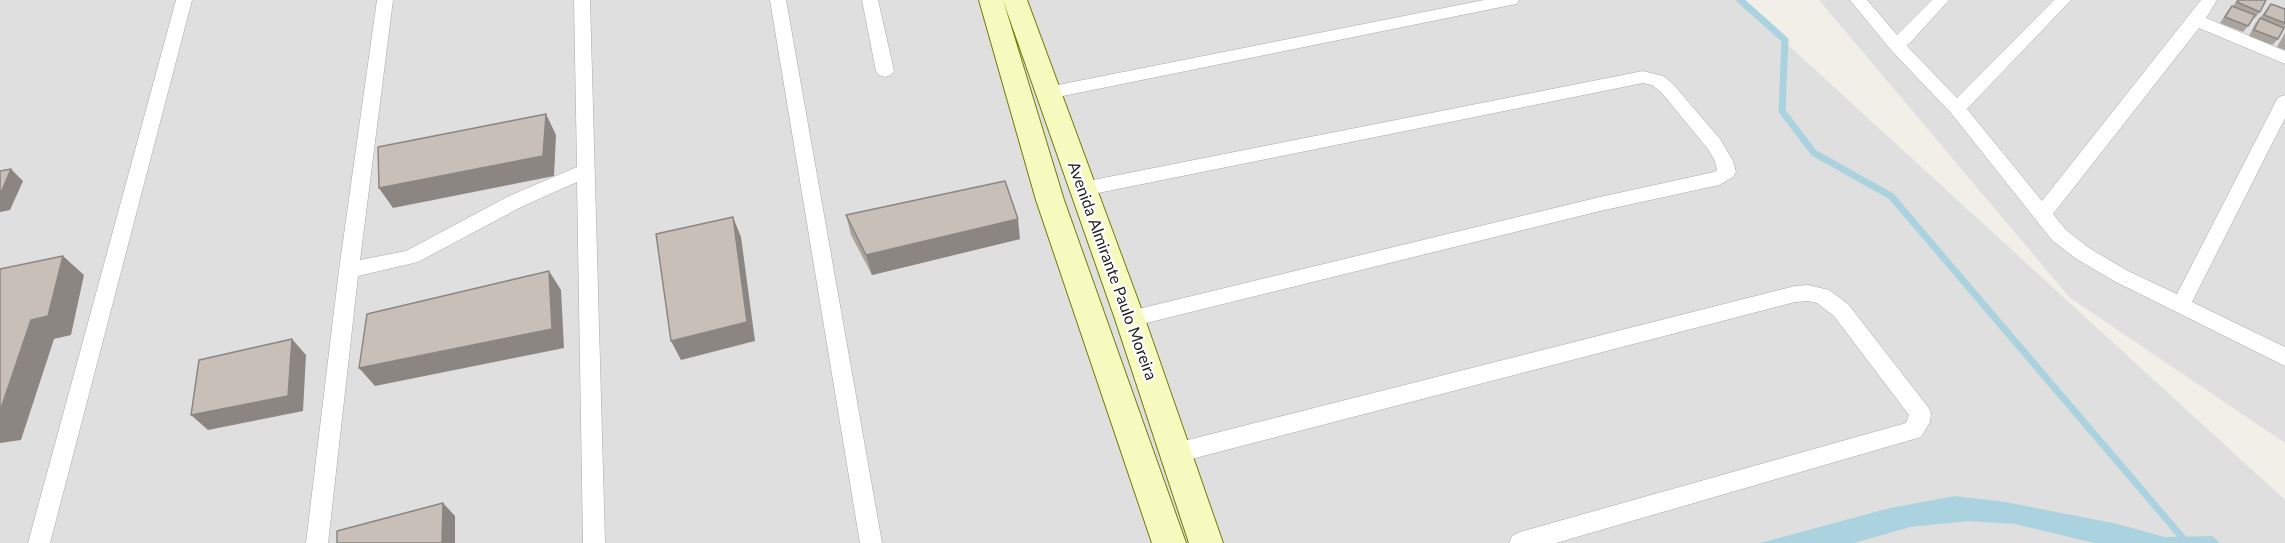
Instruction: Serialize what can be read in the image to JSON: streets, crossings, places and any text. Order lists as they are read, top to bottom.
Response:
{
  "streets": {
    "main road": ["Avenida Almirante Paulo Moreira"]
  }
}
